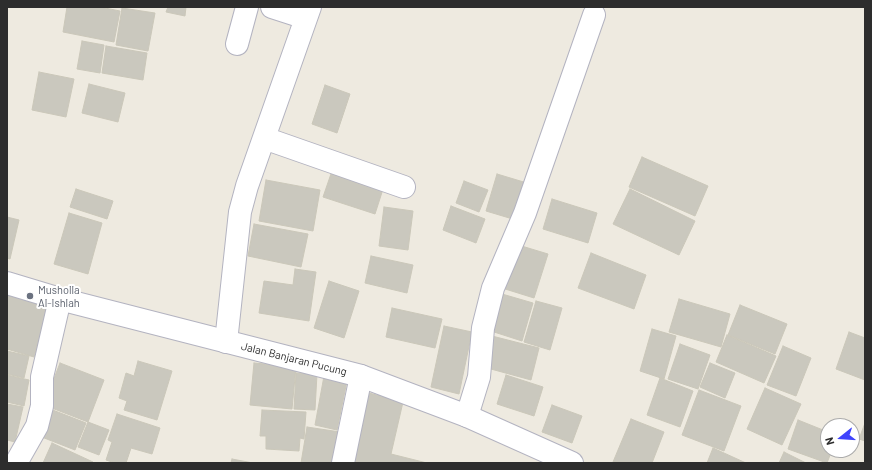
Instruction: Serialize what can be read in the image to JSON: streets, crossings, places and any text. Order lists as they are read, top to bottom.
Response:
{
  "streets": {
    "street": ["Jalan Banjaran Pucung"]
  },
  "places": ["Musholla Al-Ishlah"],
  "north": "left"
}
